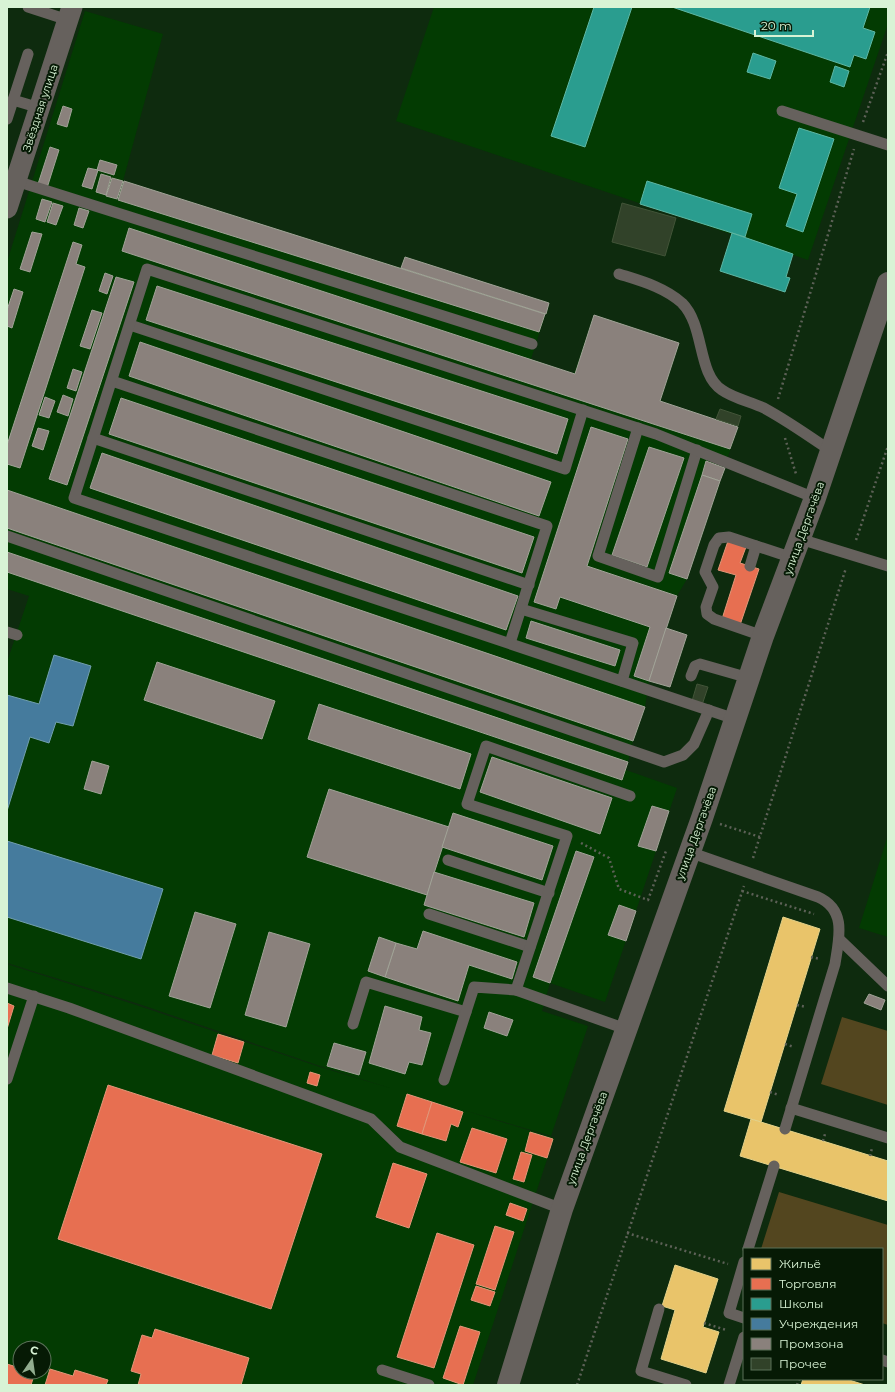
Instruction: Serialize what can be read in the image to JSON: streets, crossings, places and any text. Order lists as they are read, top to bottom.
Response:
{
  "streets": {
    "street": ["Звёздная улица", "улица Дергачёва"]
  },
  "legend": [
    "Жильё",
    "Торговля",
    "Школы",
    "Учреждения",
    "Промзона",
    "Прочее"
  ],
  "scale_bar": "20 m",
  "north": "top"
}
